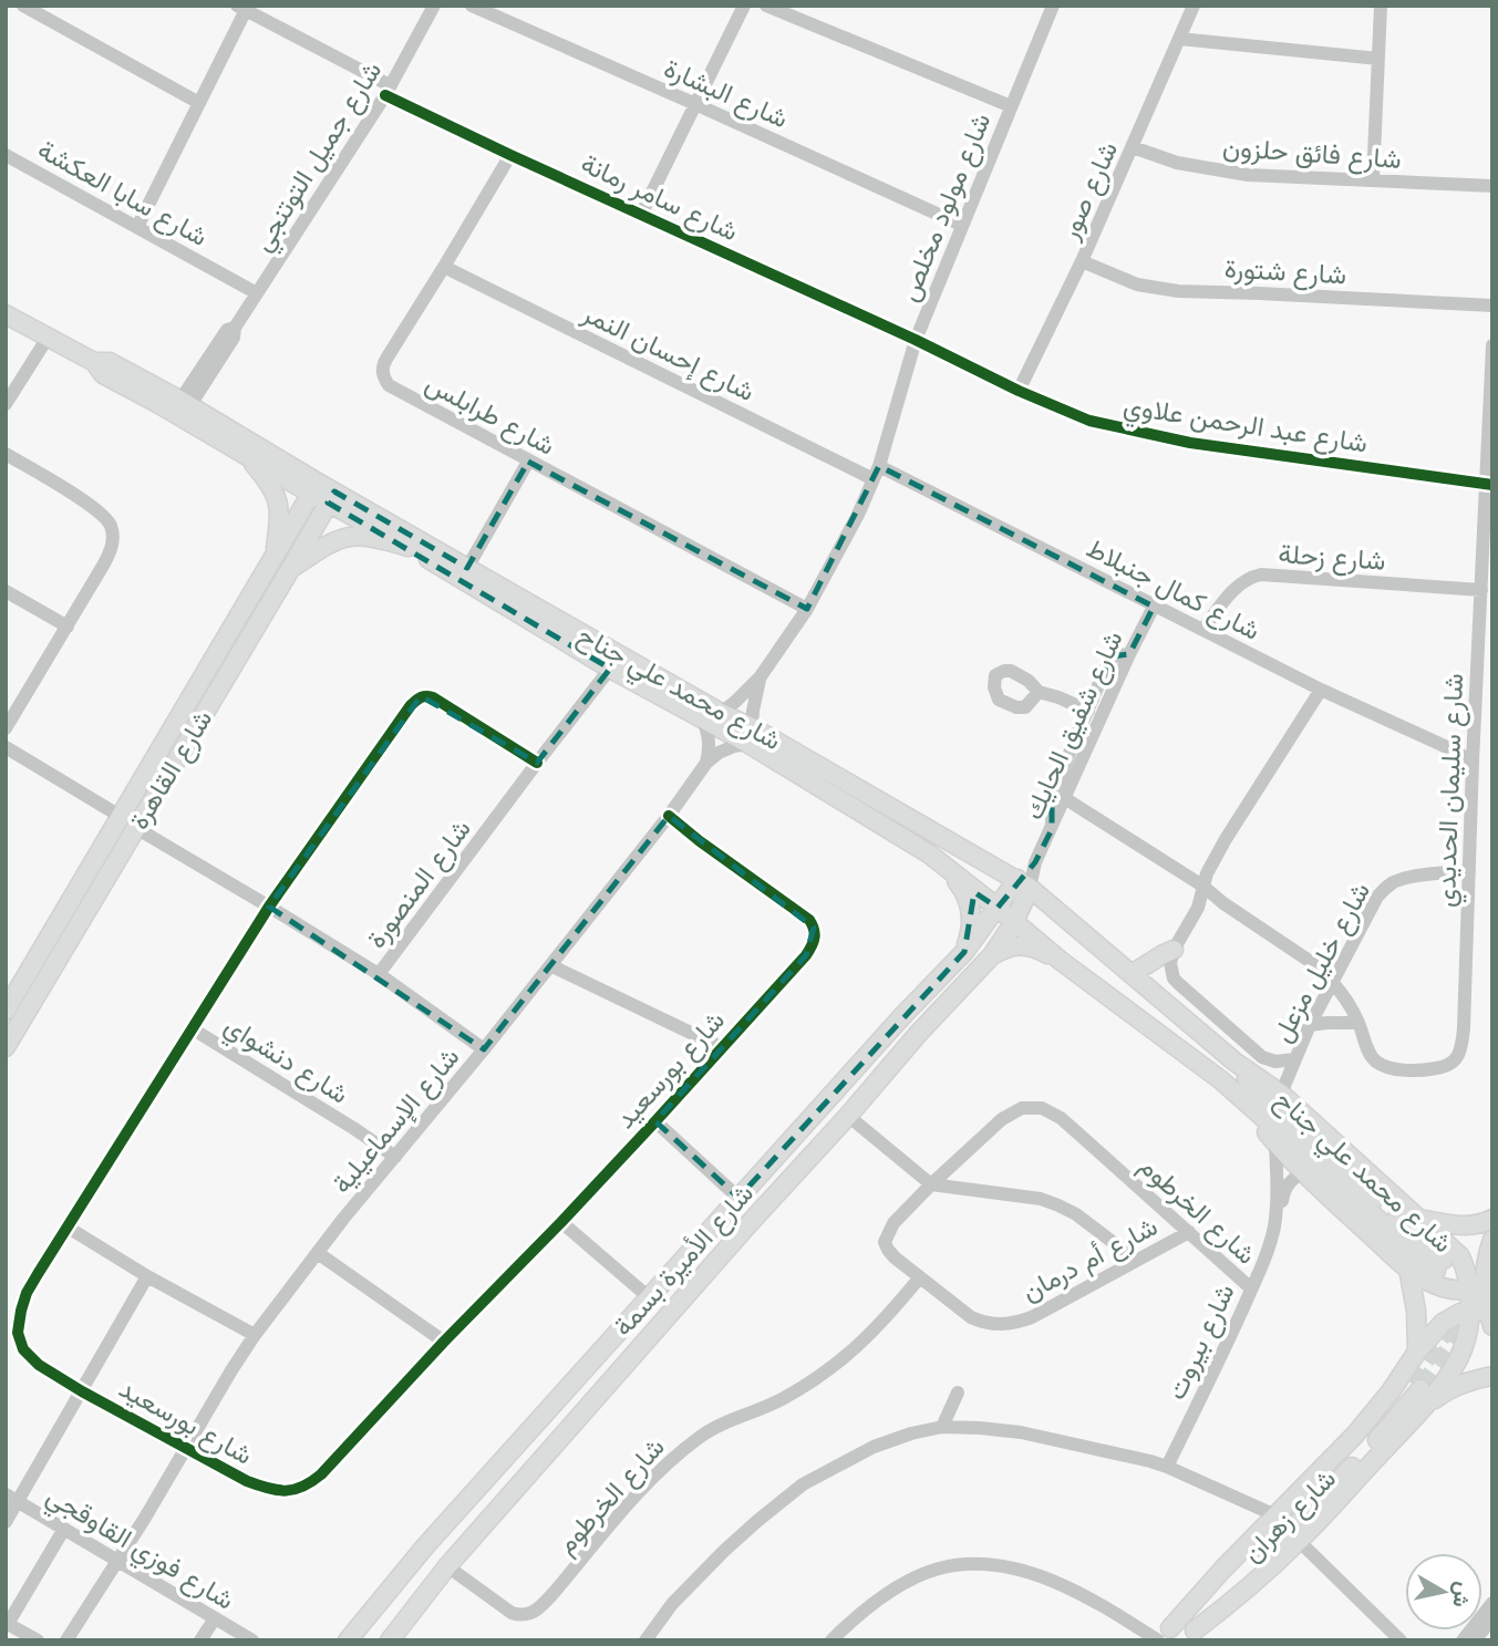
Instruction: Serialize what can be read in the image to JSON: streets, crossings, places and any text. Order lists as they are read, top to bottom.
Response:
{
  "streets": {
    "main road": [
      "شارع محمد علي جناح",
      "شارع القاهرة",
      "شارع الأميرة بسمة",
      "شارع زهران"
    ],
    "street": [
      "شارع البشارة",
      "شارع فائق حلزون",
      "شارع جميل التوتنجي",
      "شارع صور",
      "شارع سابا العكشة",
      "شارع سامر رمانة",
      "شارع مولود مخلص",
      "شارع شتورة",
      "شارع إحسان النمر",
      "شارع طرابلس",
      "شارع عبد الرحمن علاوي",
      "شارع زحلة",
      "شارع كمال جنبلاط",
      "شارع شفيق الحايك",
      "شارع سليمان الحديدي",
      "شارع المنصورة",
      "شارع خليل مزعل",
      "شارع دنشواي",
      "شارع بورسعيد",
      "شارع الإسماعيلية",
      "شارع الخرطوم",
      "شارع أم درمان",
      "شارع بيروت",
      "شارع فوزي القاوقجي"
    ]
  },
  "crossings": [
    ["شارع البشارة", "شارع مولود مخلص"],
    ["شارع فائق حلزون", "شارع صور"],
    ["شارع جميل التوتنجي", "شارع سابا العكشة"],
    ["شارع جميل التوتنجي", "شارع سامر رمانة"],
    ["شارع جميل التوتنجي", "شارع محمد علي جناح"],
    ["شارع صور", "شارع شتورة"],
    ["شارع صور", "شارع عبد الرحمن علاوي"],
    ["شارع سامر رمانة", "شارع مولود مخلص"],
    ["شارع سامر رمانة", "شارع طرابلس"],
    ["شارع سامر رمانة", "شارع عبد الرحمن علاوي"],
    ["شارع مولود مخلص", "شارع إحسان النمر"],
    ["شارع مولود مخلص", "شارع طرابلس"],
    ["شارع مولود مخلص", "شارع عبد الرحمن علاوي"],
    ["شارع مولود مخلص", "شارع كمال جنبلاط"],
    ["شارع مولود مخلص", "شارع محمد علي جناح"],
    ["شارع مولود مخلص", "شارع الإسماعيلية"],
    ["شارع إحسان النمر", "شارع طرابلس"],
    ["شارع إحسان النمر", "شارع كمال جنبلاط"],
    ["شارع عبد الرحمن علاوي", "شارع سليمان الحديدي"],
    ["شارع زحلة", "شارع كمال جنبلاط"],
    ["شارع زحلة", "شارع سليمان الحديدي"],
    ["شارع كمال جنبلاط", "شارع شفيق الحايك"],
    ["شارع كمال جنبلاط", "شارع سليمان الحديدي"],
    ["شارع محمد علي جناح", "شارع شفيق الحايك"],
    ["شارع محمد علي جناح", "شارع القاهرة"],
    ["شارع محمد علي جناح", "شارع المنصورة"],
    ["شارع محمد علي جناح", "شارع خليل مزعل"],
    ["شارع محمد علي جناح", "شارع الإسماعيلية"],
    ["شارع محمد علي جناح", "شارع الأميرة بسمة"],
    ["شارع محمد علي جناح", "شارع بيروت"],
    ["شارع شفيق الحايك", "شارع الأميرة بسمة"],
    ["شارع القاهرة", "شارع المنصورة"],
    ["شارع سليمان الحديدي", "شارع خليل مزعل"],
    ["شارع المنصورة", "شارع بورسعيد"],
    ["شارع دنشواي", "شارع بورسعيد"],
    ["شارع دنشواي", "شارع الإسماعيلية"],
    ["شارع بورسعيد", "شارع الإسماعيلية"],
    ["شارع الإسماعيلية", "شارع فوزي القاوقجي"],
    ["شارع الخرطوم", "شارع أم درمان"],
    ["شارع الخرطوم", "شارع الأميرة بسمة"],
    ["شارع الخرطوم", "شارع بيروت"]
  ],
  "north": "right"
}
